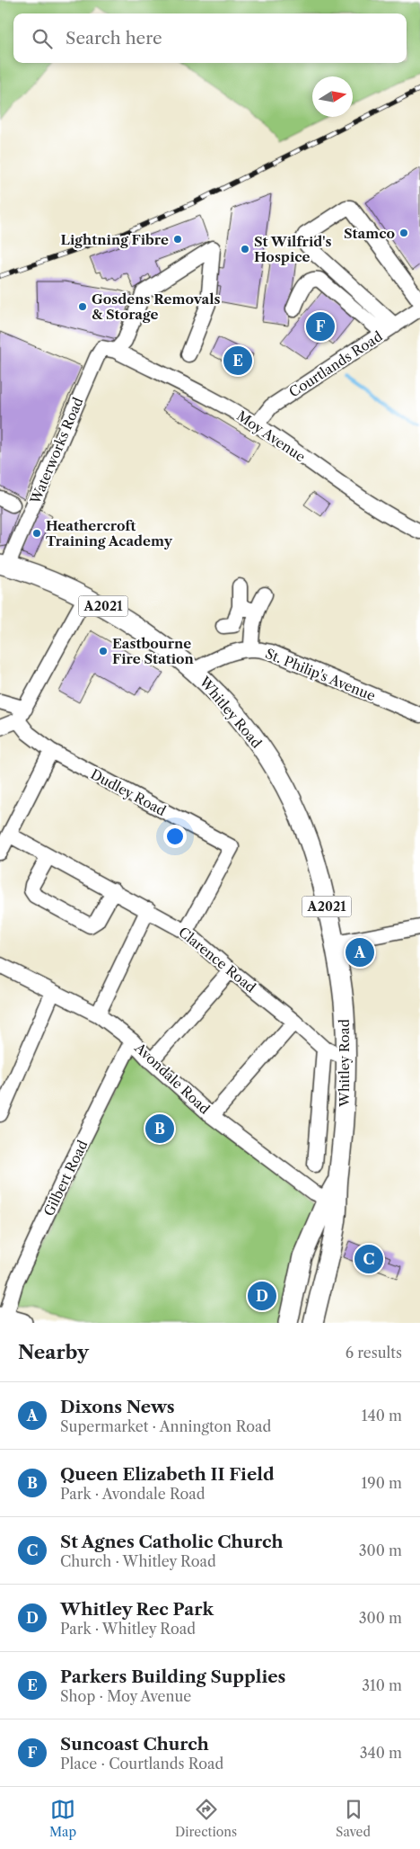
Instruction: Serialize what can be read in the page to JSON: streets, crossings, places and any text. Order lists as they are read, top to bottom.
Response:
{
  "streets": {
    "main road": ["A2021", "Whitley Road"],
    "street": [
      "Courtlands Road",
      "Moy Avenue",
      "Waterworks Road",
      "St. Philip's Avenue",
      "Dudley Road",
      "Clarence Road",
      "Avondale Road",
      "Gilbert Road"
    ]
  },
  "crossings": [
    ["Courtlands Road", "Moy Avenue"],
    ["Moy Avenue", "Waterworks Road"],
    ["Waterworks Road", "Whitley Road"],
    ["St. Philip's Avenue", "Whitley Road"],
    ["Whitley Road", "Clarence Road"],
    ["Whitley Road", "Avondale Road"],
    ["Dudley Road", "Clarence Road"],
    ["Avondale Road", "Gilbert Road"]
  ],
  "places": [
    "Stamco",
    "Lightning Fibre",
    "St Wilfrid's Hospice",
    "Gosdens Removals & Storage",
    "Heathercroft Training Academy",
    "Eastbourne Fire Station"
  ],
  "north": "right",
  "page": {
    "search": "Search here",
    "pins": [
      "F",
      "E",
      "A",
      "B",
      "C",
      "D"
    ],
    "heading": ["Nearby", "6 results"],
    "list": [
      {
        "mark": "A",
        "name": "Dixons News",
        "note": "Supermarket · Annington Road",
        "value": "140 m"
      },
      {
        "mark": "B",
        "name": "Queen Elizabeth II Field",
        "note": "Park · Avondale Road",
        "value": "190 m"
      },
      {
        "mark": "C",
        "name": "St Agnes Catholic Church",
        "note": "Church · Whitley Road",
        "value": "300 m"
      },
      {
        "mark": "D",
        "name": "Whitley Rec Park",
        "note": "Park · Whitley Road",
        "value": "300 m"
      },
      {
        "mark": "E",
        "name": "Parkers Building Supplies",
        "note": "Shop · Moy Avenue",
        "value": "310 m"
      },
      {
        "mark": "F",
        "name": "Suncoast Church",
        "note": "Place · Courtlands Road",
        "value": "340 m"
      }
    ],
    "nav": ["Map", "Directions", "Saved"]
  }
}
